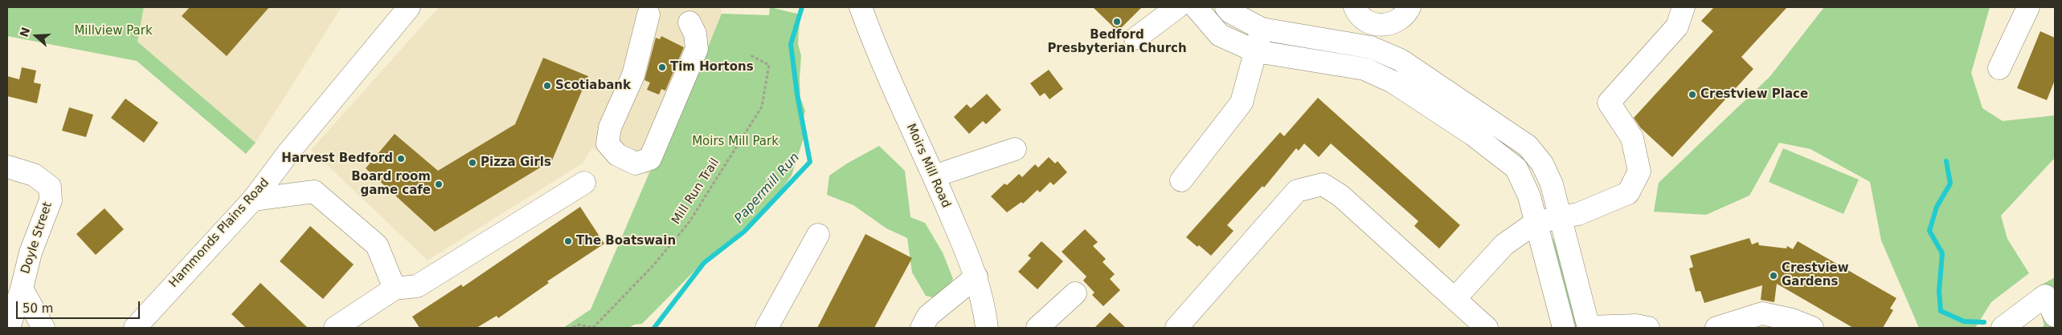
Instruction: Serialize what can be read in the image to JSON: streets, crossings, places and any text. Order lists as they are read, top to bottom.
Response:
{
  "streets": {
    "street": ["Moirs Mill Road", "Hammonds Plains Road", "Doyle Street"],
    "path": ["Mill Run Trail"]
  },
  "water": ["Papermill Run"],
  "parks": ["Millview Park", "Moirs Mill Park"],
  "places": [
    "Bedford Presbyterian Church",
    "Tim Hortons",
    "Scotiabank",
    "Crestview Place",
    "Harvest Bedford",
    "Pizza Girls",
    "Board room game cafe",
    "The Boatswain",
    "Crestview Gardens"
  ],
  "scale_bar": "50 m",
  "north": "left"
}
